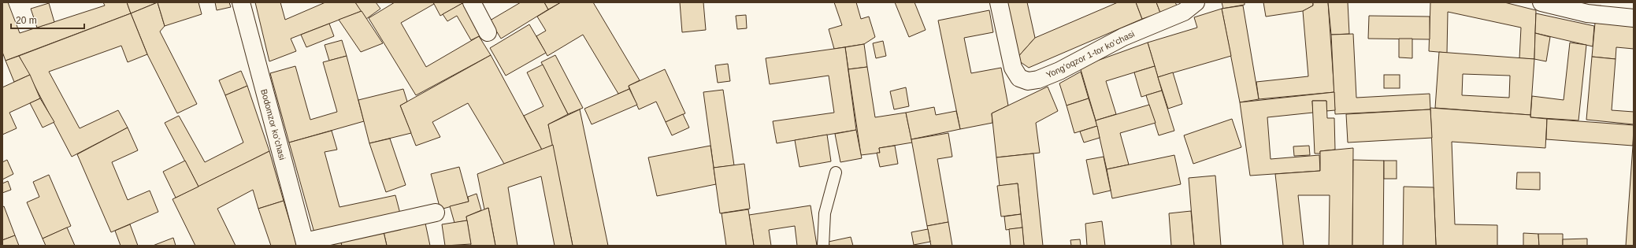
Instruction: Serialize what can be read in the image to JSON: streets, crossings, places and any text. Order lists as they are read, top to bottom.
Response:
{
  "streets": {
    "street": ["Yongʻoqzor 1-tor koʻchasi", "Bodomzor koʻchasi"]
  },
  "scale_bar": "20 m"
}
